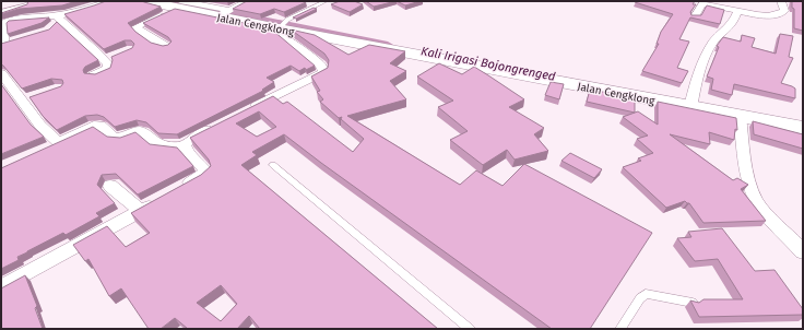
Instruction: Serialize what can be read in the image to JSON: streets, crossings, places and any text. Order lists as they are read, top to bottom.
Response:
{
  "streets": {
    "main road": ["Jalan Cengklong"]
  },
  "water": ["Kali Irigasi Bojongrenged"]
}
